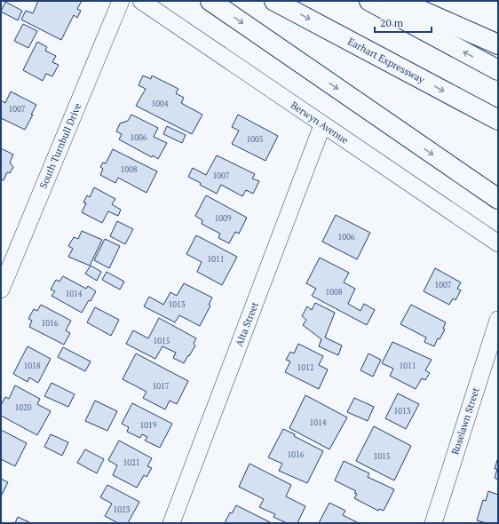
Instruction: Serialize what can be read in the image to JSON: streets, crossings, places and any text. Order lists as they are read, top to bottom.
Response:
{
  "streets": {
    "highway": ["Earhart Expressway"],
    "street": [
      "Berwyn Avenue",
      "South Turnbull Drive",
      "Alta Street",
      "Roselawn Street"
    ]
  },
  "crossings": [
    ["Berwyn Avenue", "Alta Street"]
  ],
  "house_numbers": [
    "1004",
    "1007",
    "1006",
    "1005",
    "1008",
    "1007",
    "1009",
    "1006",
    "1011",
    "1007",
    "1008",
    "1014",
    "1013",
    "1016",
    "1015",
    "1018",
    "1011",
    "1012",
    "1017",
    "1020",
    "1013",
    "1014",
    "1019",
    "1016",
    "1015",
    "1021",
    "1023"
  ],
  "scale_bar": "20 m"
}
